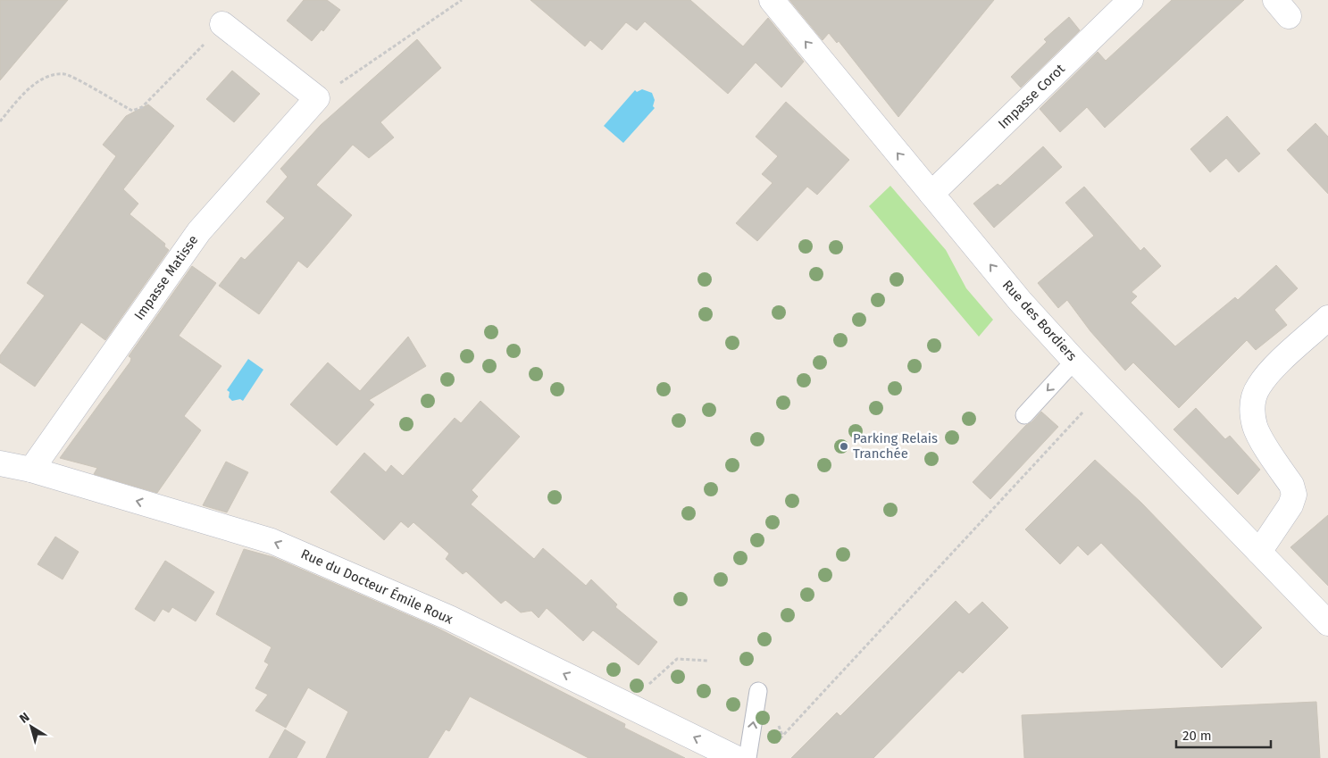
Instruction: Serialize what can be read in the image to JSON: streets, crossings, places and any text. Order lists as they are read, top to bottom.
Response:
{
  "streets": {
    "street": [
      "Impasse Corot",
      "Impasse Matisse",
      "Rue des Bordiers",
      "Rue du Docteur Émile Roux"
    ]
  },
  "crossings": [
    ["Impasse Corot", "Rue des Bordiers"],
    ["Impasse Matisse", "Rue du Docteur Émile Roux"]
  ],
  "one_way": ["Rue des Bordiers", "Rue du Docteur Émile Roux"],
  "places": ["Parking Relais Tranchée"],
  "scale_bar": "20 m",
  "north": "top left"
}
